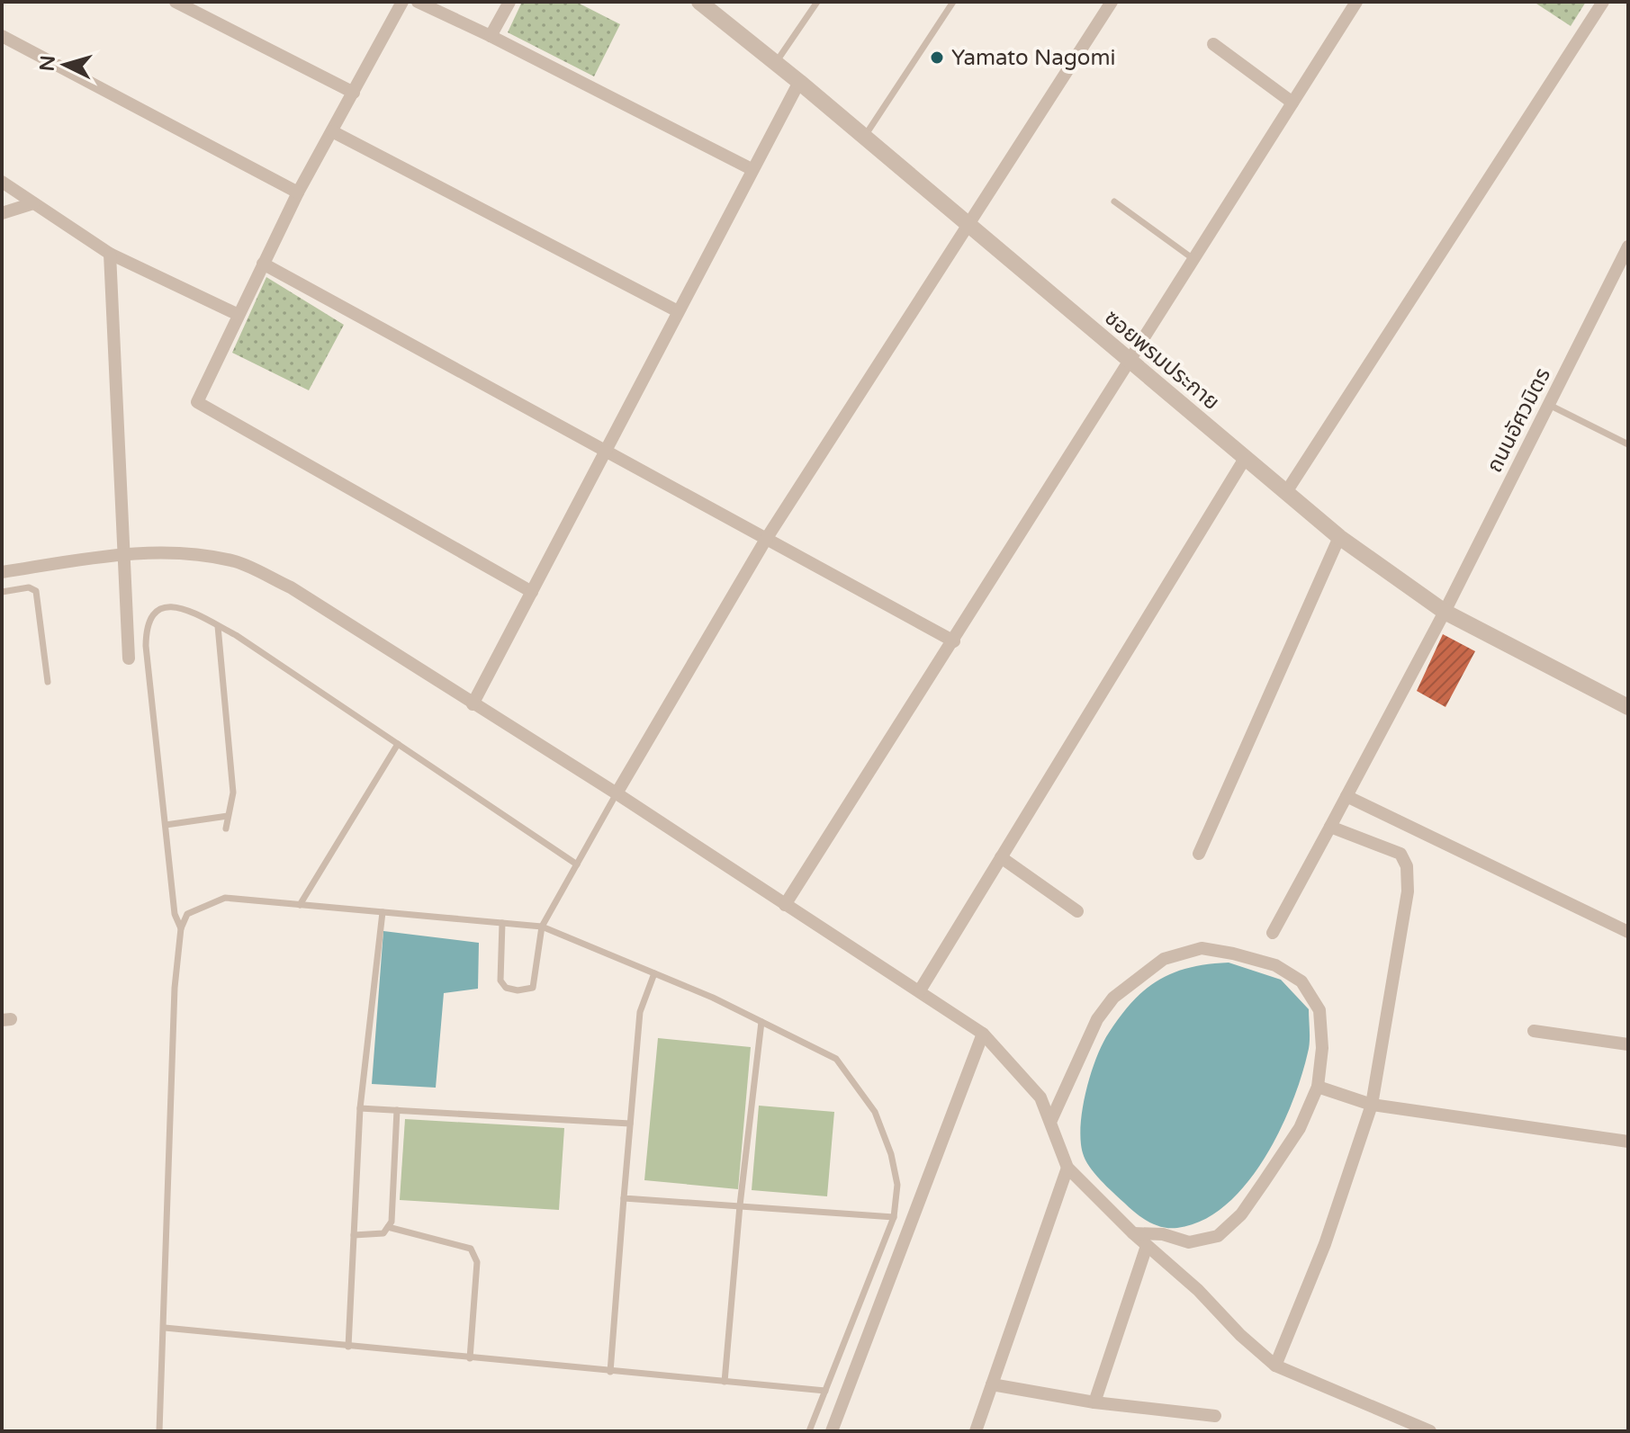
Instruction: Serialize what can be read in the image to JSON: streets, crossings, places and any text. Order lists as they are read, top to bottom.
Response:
{
  "streets": {
    "street": ["ซอยพรมประกาย", "ถนนอัศวมิตร"]
  },
  "crossings": [
    ["ซอยพรมประกาย", "ถนนอัศวมิตร"]
  ],
  "places": ["Yamato Nagomi"],
  "north": "left"
}
